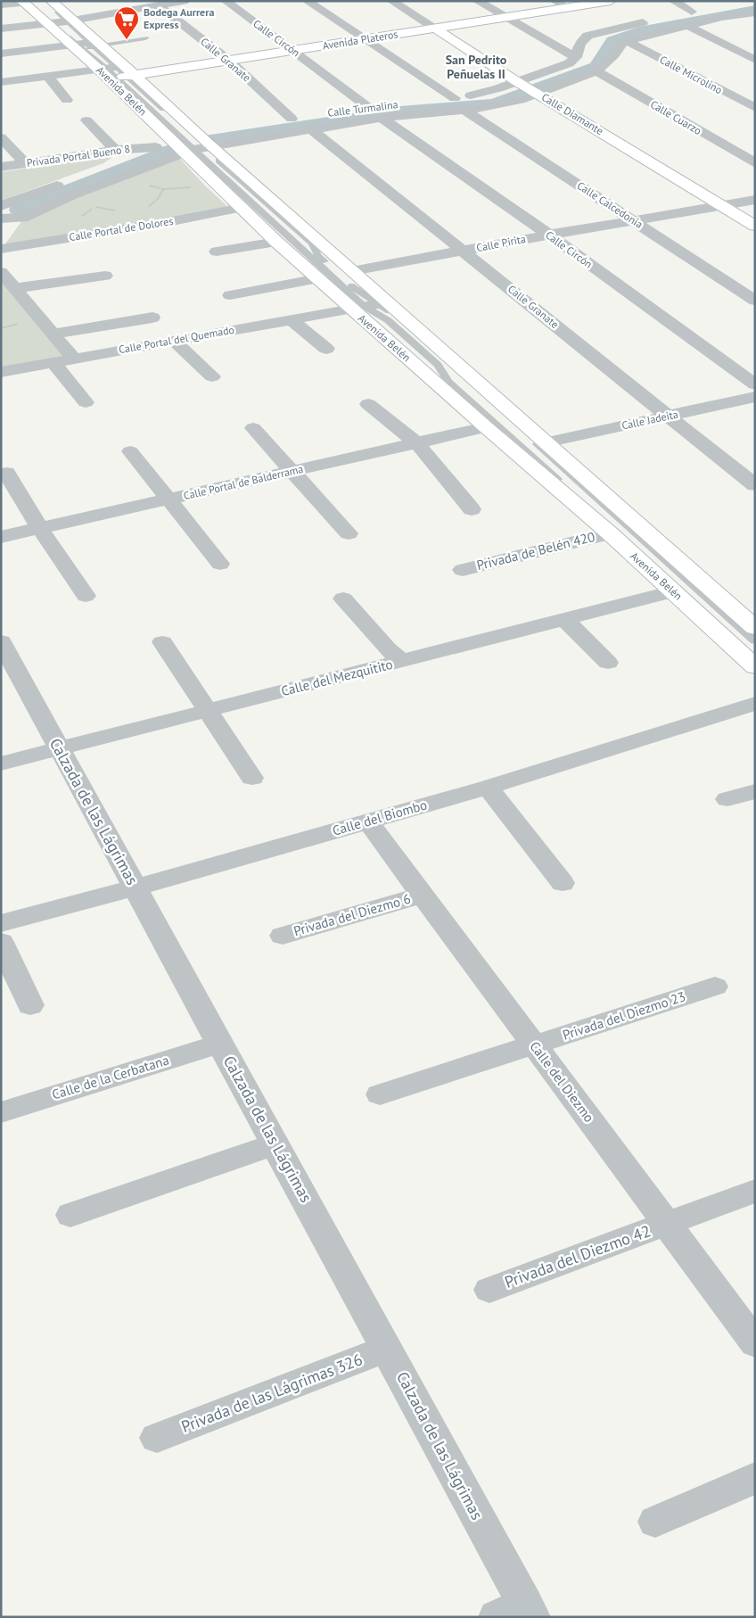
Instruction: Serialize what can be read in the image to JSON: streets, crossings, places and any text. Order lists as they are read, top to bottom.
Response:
{
  "streets": {
    "main road": ["Avenida Plateros", "Avenida Belén", "Calle Diamante"],
    "street": [
      "Calle Circón",
      "Calle Granate",
      "Calle Microlino",
      "Calle Turmalina",
      "Calle Cuarzo",
      "Privada Portal Bueno 8",
      "Calle Calcedonia",
      "Calle Portal de Dolores",
      "Calle Pirita",
      "Calle Portal del Quemado",
      "Calle Jadeita",
      "Calle Portal de Balderrama",
      "Privada de Belén 420",
      "Calle del Mezquitito",
      "Calzada de las Lágrimas",
      "Calle del Biombo",
      "Privada del Diezmo 6",
      "Privada del Diezmo 23",
      "Calle de la Cerbatana",
      "Calle del Diezmo",
      "Privada del Diezmo 42",
      "Privada de las Lágrimas 326"
    ]
  },
  "crossings": [
    ["Calle Circón", "Avenida Plateros"],
    ["Calle Circón", "Calle Turmalina"],
    ["Calle Circón", "Calle Pirita"],
    ["Avenida Plateros", "Calle Granate"],
    ["Avenida Plateros", "Avenida Belén"],
    ["Avenida Plateros", "Calle Diamante"],
    ["Calle Granate", "Calle Turmalina"],
    ["Calle Granate", "Calle Pirita"],
    ["Calle Granate", "Calle Jadeita"],
    ["Calle Microlino", "Calle Turmalina"],
    ["Avenida Belén", "Calle Turmalina"],
    ["Avenida Belén", "Privada Portal Bueno 8"],
    ["Avenida Belén", "Calle Portal de Dolores"],
    ["Avenida Belén", "Calle Pirita"],
    ["Avenida Belén", "Calle Portal del Quemado"],
    ["Avenida Belén", "Calle Jadeita"],
    ["Avenida Belén", "Calle Portal de Balderrama"],
    ["Avenida Belén", "Privada de Belén 420"],
    ["Avenida Belén", "Calle del Mezquitito"],
    ["Calle Turmalina", "Calle Diamante"],
    ["Calle Turmalina", "Calle Cuarzo"],
    ["Calle Turmalina", "Privada Portal Bueno 8"],
    ["Calle Turmalina", "Calle Calcedonia"],
    ["Calle Diamante", "Calle Pirita"],
    ["Calle Calcedonia", "Calle Pirita"],
    ["Calle del Mezquitito", "Calzada de las Lágrimas"],
    ["Calzada de las Lágrimas", "Calle del Biombo"],
    ["Calzada de las Lágrimas", "Calle de la Cerbatana"],
    ["Calzada de las Lágrimas", "Privada de las Lágrimas 326"],
    ["Calle del Biombo", "Calle del Diezmo"],
    ["Privada del Diezmo 6", "Calle del Diezmo"],
    ["Privada del Diezmo 23", "Calle del Diezmo"],
    ["Calle del Diezmo", "Privada del Diezmo 42"]
  ],
  "districts": ["San Pedrito Peñuelas II"],
  "places": {
    "supermarket": ["Bodega Aurrera Express"]
  }
}
